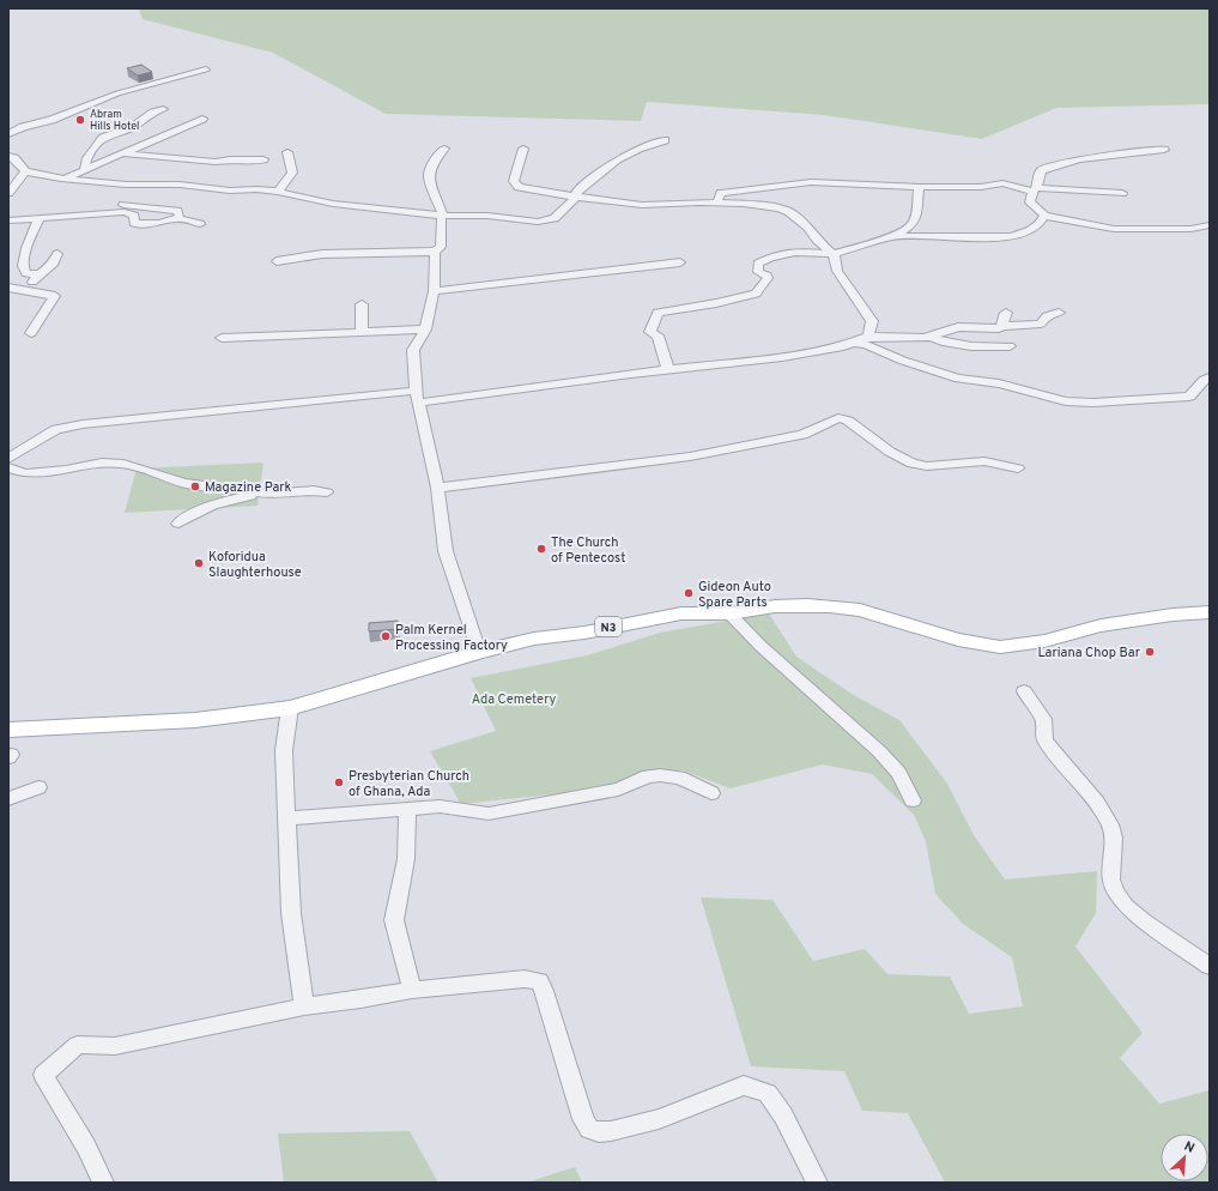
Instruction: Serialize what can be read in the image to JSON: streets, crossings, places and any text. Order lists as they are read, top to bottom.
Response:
{
  "streets": {
    "main road": ["N3"]
  },
  "parks": ["Ada Cemetery"],
  "places": [
    "Abram Hills Hotel",
    "Magazine Park",
    "The Church of Pentecost",
    "Koforidua Slaughterhouse",
    "Gideon Auto Spare Parts",
    "Palm Kernel Processing Factory",
    "Lariana Chop Bar",
    "Presbyterian Church of Ghana, Ada"
  ],
  "north": "top right"
}
